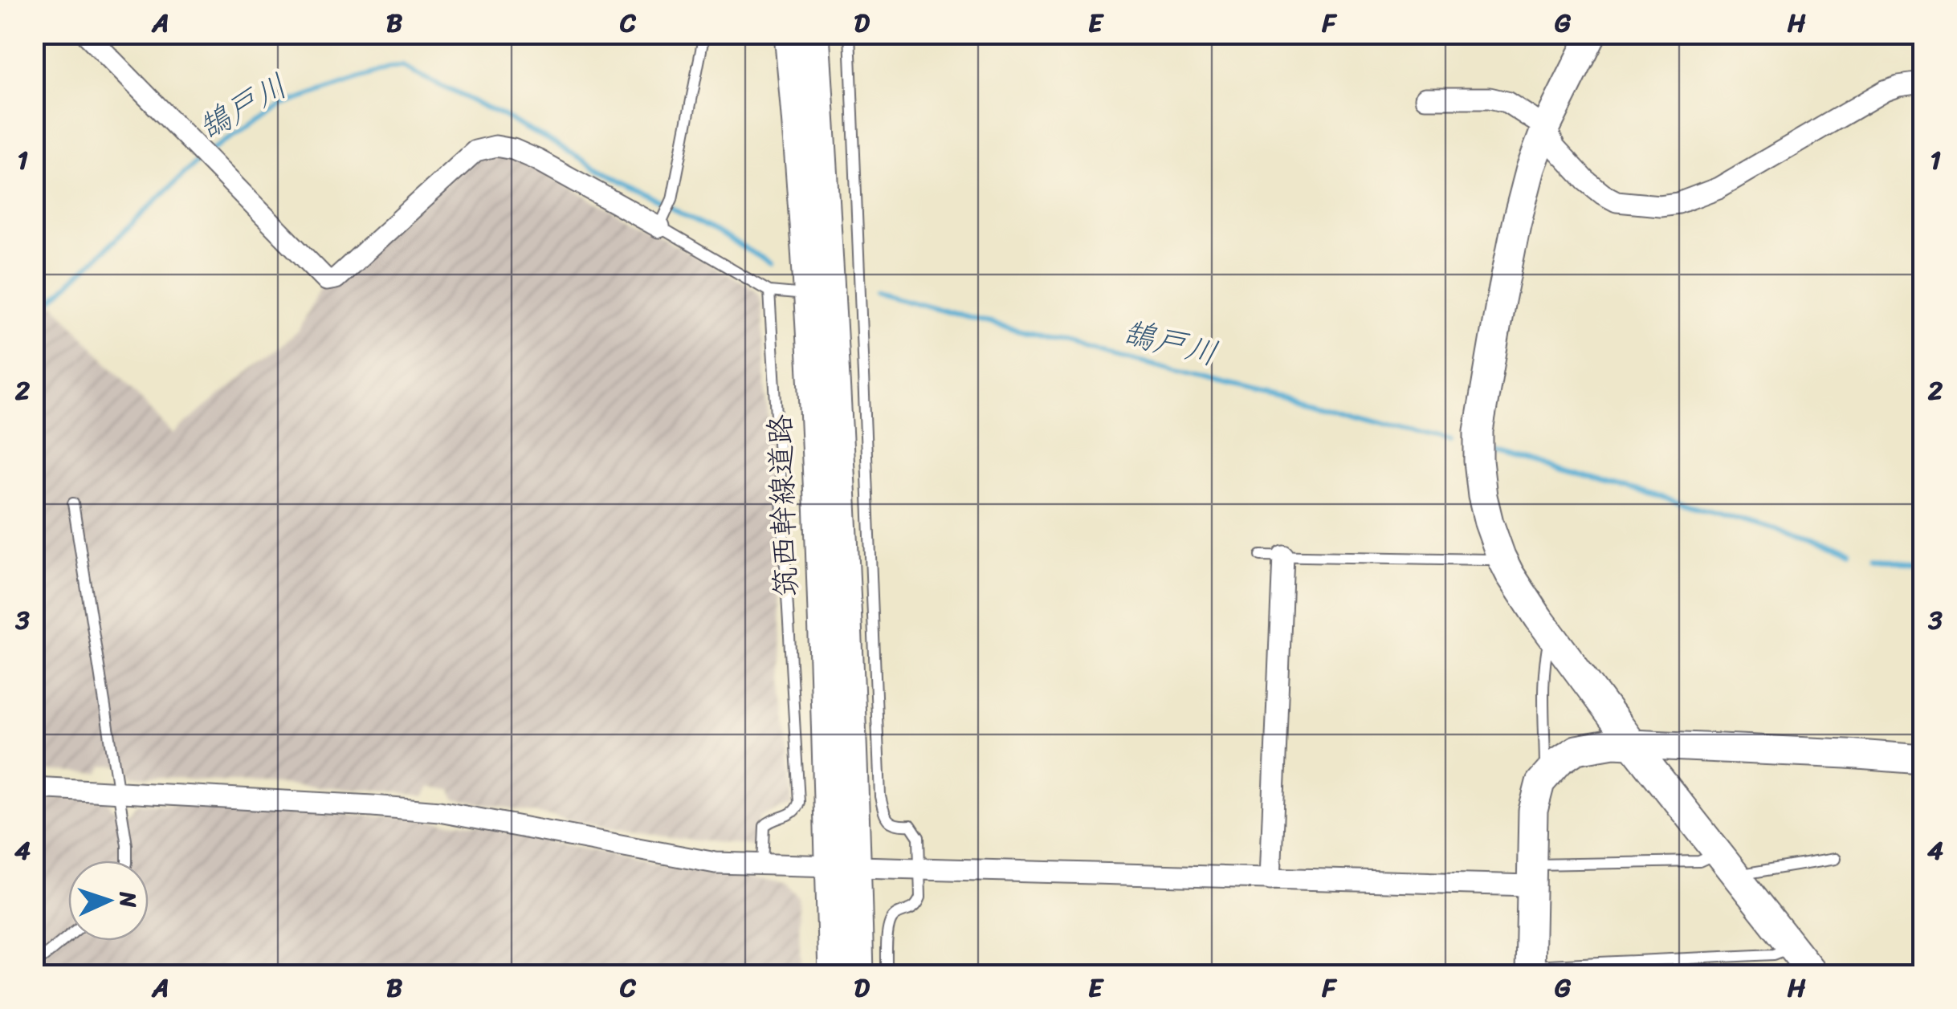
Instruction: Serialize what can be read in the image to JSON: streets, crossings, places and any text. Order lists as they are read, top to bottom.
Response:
{
  "streets": {
    "street": ["筑西幹線道路"]
  },
  "water": ["鵠戸川"],
  "north": "right",
  "grid": {
    "columns": [
      "A",
      "B",
      "C",
      "D",
      "E",
      "F",
      "G",
      "H"
    ],
    "rows": [
      "1",
      "2",
      "3",
      "4"
    ]
  }
}
